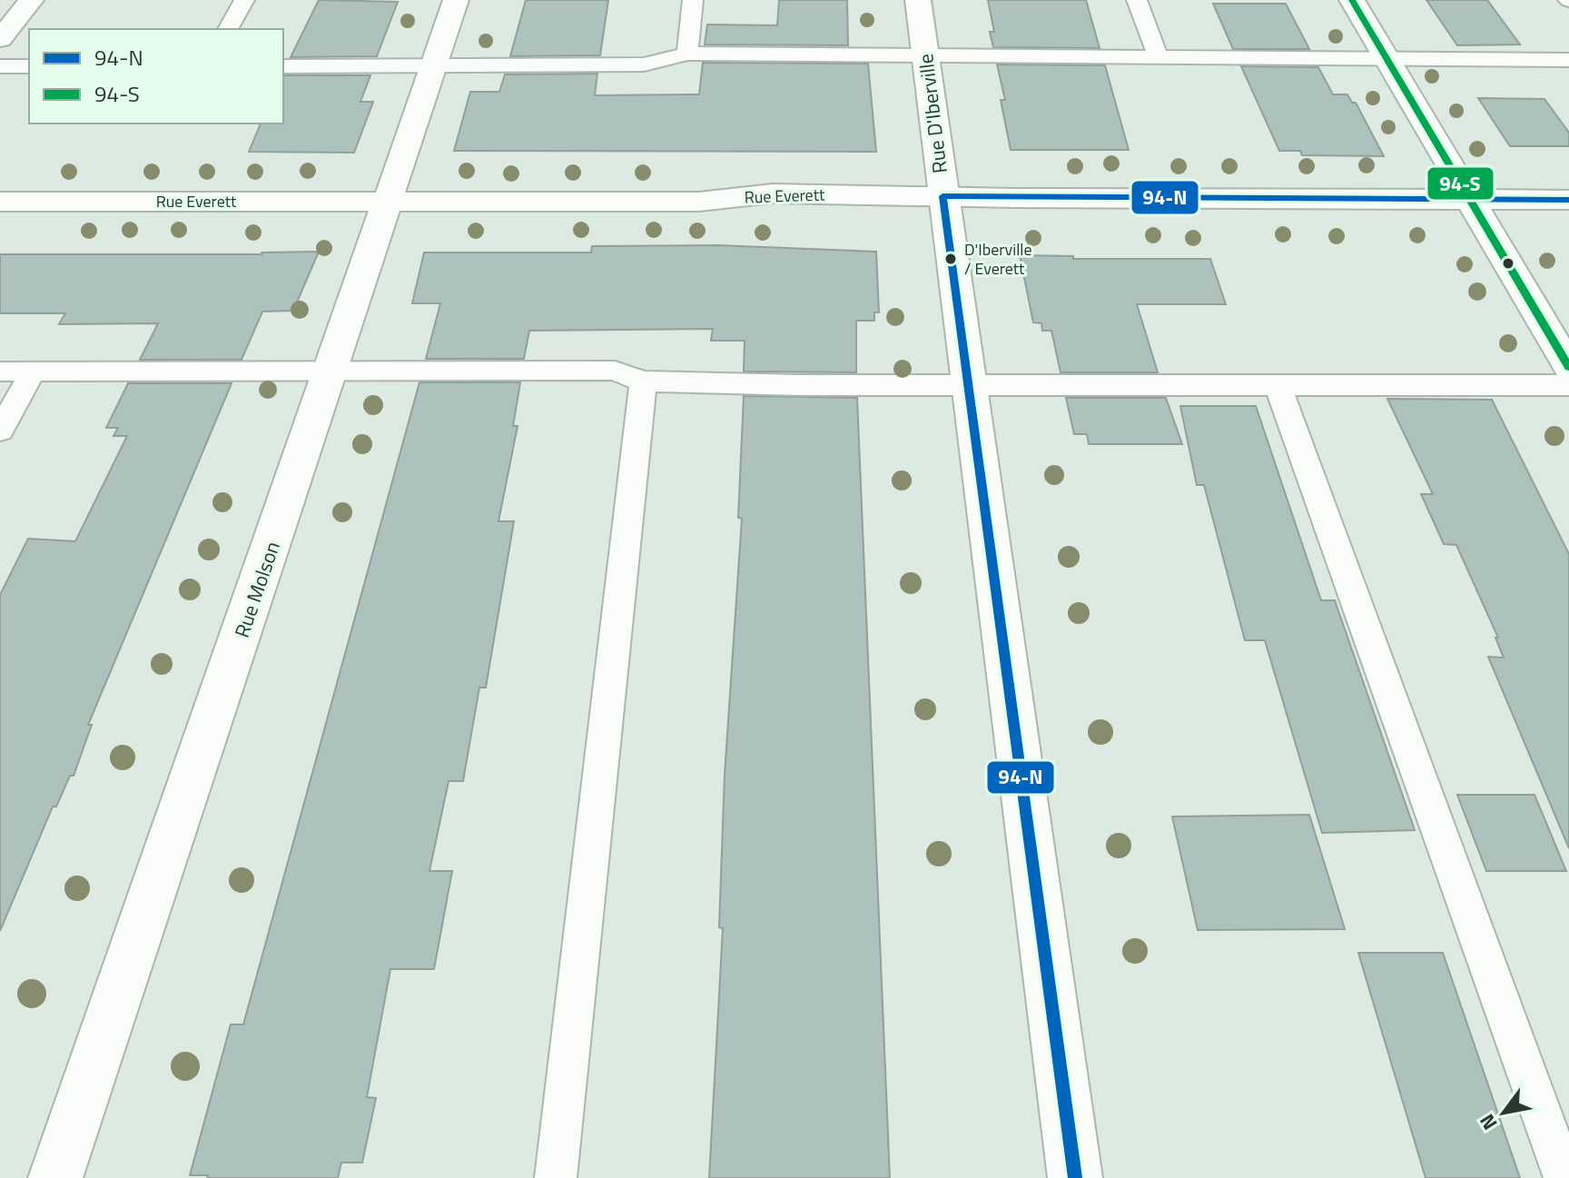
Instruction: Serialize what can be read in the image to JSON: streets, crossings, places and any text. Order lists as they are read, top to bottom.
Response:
{
  "streets": {
    "street": ["Rue D'Iberville", "Rue Everett", "Rue Molson"]
  },
  "crossings": [
    ["Rue D'Iberville", "Rue Everett"],
    ["Rue Everett", "Rue Molson"]
  ],
  "places": ["D'Iberville / Everett"],
  "lines": ["transit line 94-S", "transit line 94-N"],
  "legend": ["94-N", "94-S"],
  "north": "bottom left"
}
